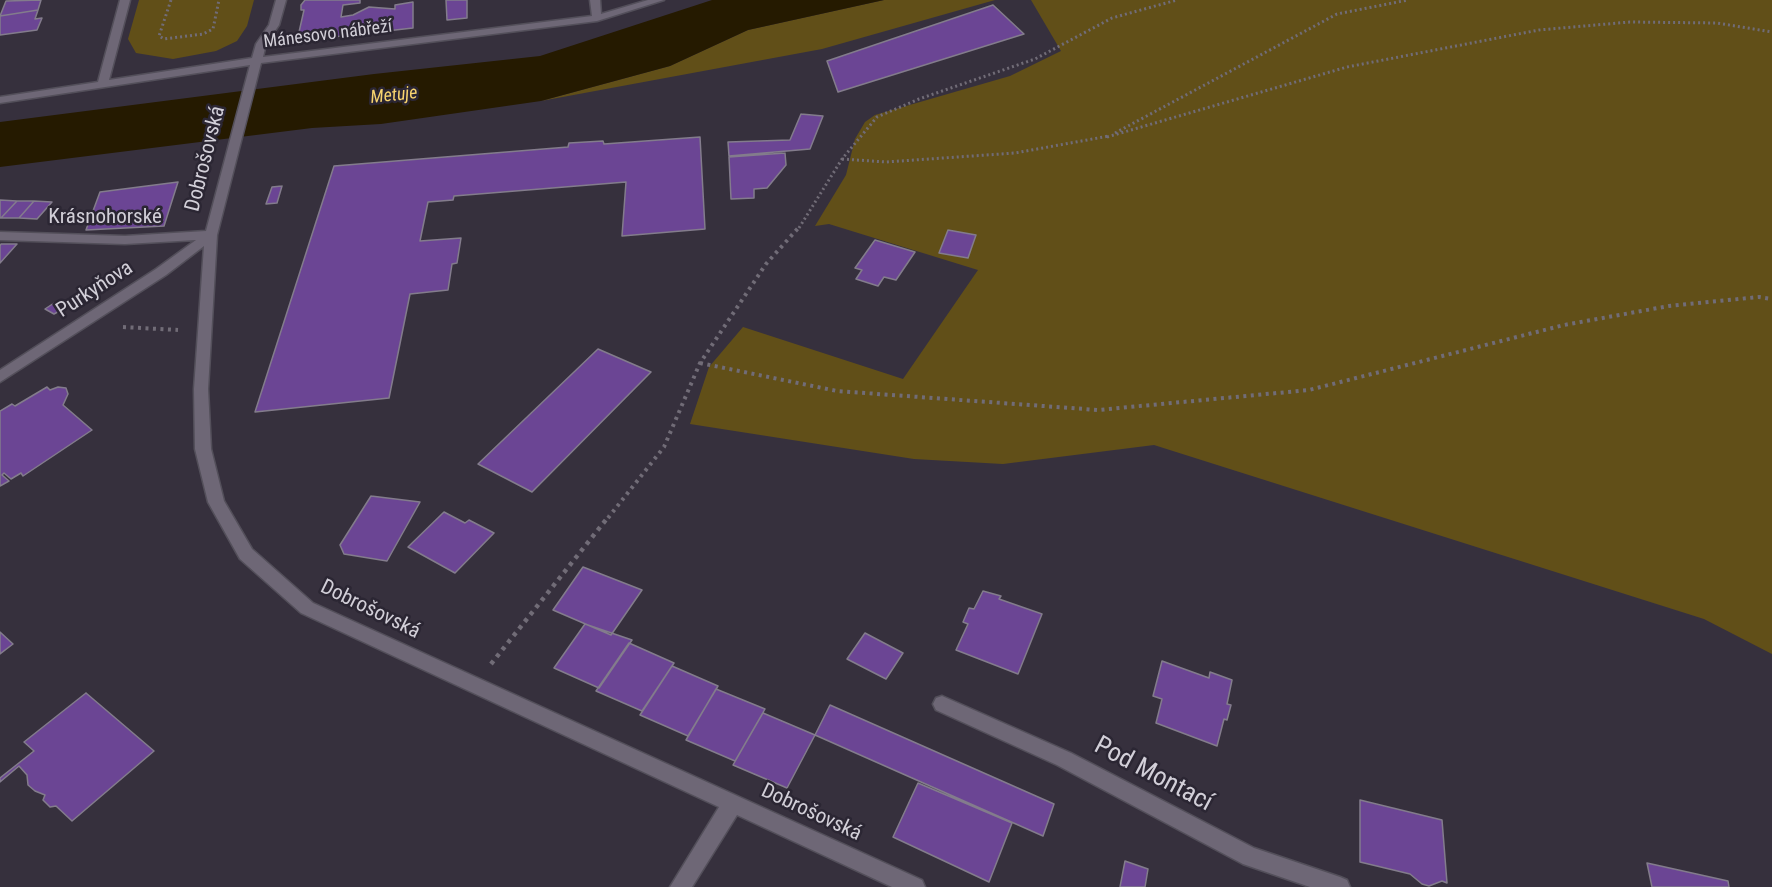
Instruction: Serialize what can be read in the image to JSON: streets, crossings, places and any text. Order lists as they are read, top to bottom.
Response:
{
  "streets": {
    "street": [
      "Mánesovo nábřeží",
      "Dobrošovská",
      "Krásnohorské",
      "Purkyňova",
      "Pod Montací"
    ]
  },
  "crossings": [
    ["Mánesovo nábřeží", "Dobrošovská"],
    ["Dobrošovská", "Krásnohorské"],
    ["Dobrošovská", "Purkyňova"],
    ["Krásnohorské", "Purkyňova"]
  ],
  "water": ["Metuje"]
}
